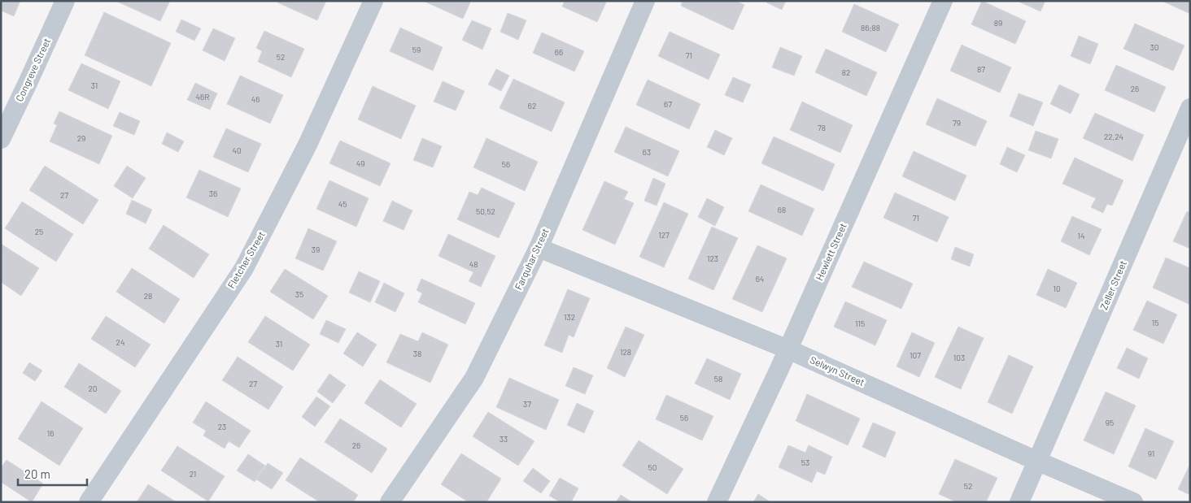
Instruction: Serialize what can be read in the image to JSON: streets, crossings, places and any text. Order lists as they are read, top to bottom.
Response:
{
  "streets": {
    "street": [
      "Congreve Street",
      "Hewlett Street",
      "Farquhar Street",
      "Fletcher Street",
      "Zeller Street",
      "Selwyn Street"
    ]
  },
  "crossings": [
    ["Hewlett Street", "Selwyn Street"],
    ["Farquhar Street", "Selwyn Street"],
    ["Zeller Street", "Selwyn Street"]
  ],
  "house_numbers": [
    "89",
    "86;88",
    "30",
    "59",
    "66",
    "71",
    "52",
    "87",
    "82",
    "31",
    "26",
    "46R",
    "46",
    "67",
    "62",
    "79",
    "78",
    "22,24",
    "29",
    "40",
    "63",
    "49",
    "56",
    "36",
    "27",
    "45",
    "68",
    "50,52",
    "71",
    "25",
    "127",
    "14",
    "39",
    "123",
    "48",
    "64",
    "10",
    "35",
    "28",
    "132",
    "15",
    "115",
    "24",
    "31",
    "128",
    "38",
    "107",
    "103",
    "58",
    "27",
    "20",
    "37",
    "56",
    "95",
    "23",
    "16",
    "33",
    "26",
    "91",
    "53",
    "50",
    "21",
    "52"
  ],
  "scale_bar": "20 m"
}
